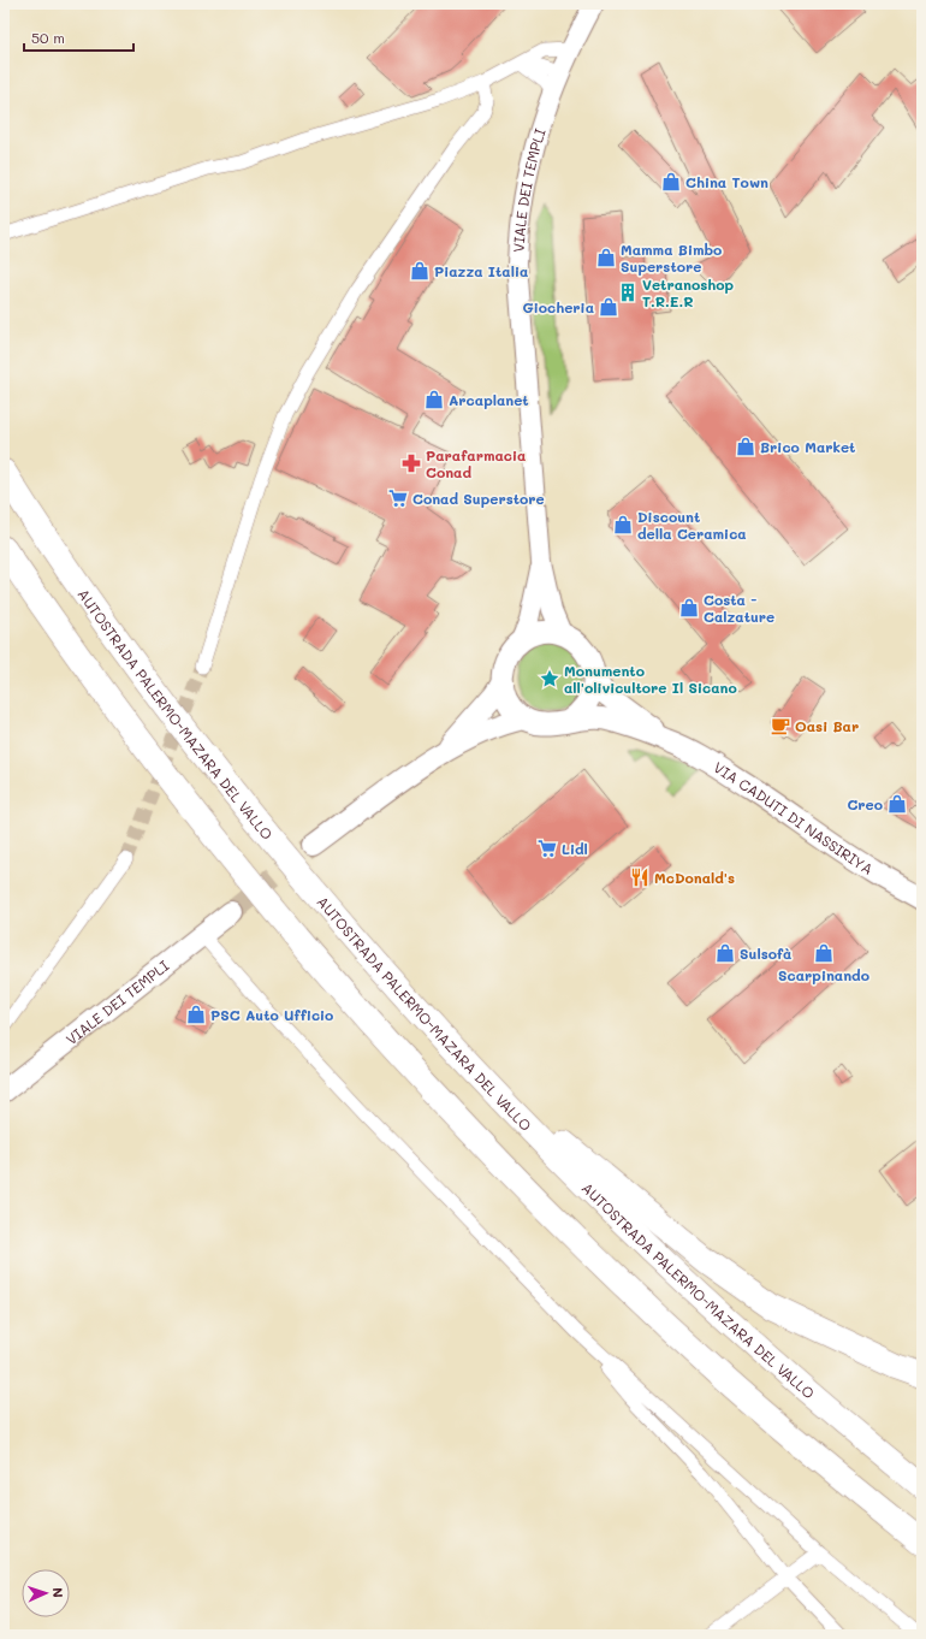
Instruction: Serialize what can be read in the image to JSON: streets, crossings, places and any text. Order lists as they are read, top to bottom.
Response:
{
  "streets": {
    "highway": ["AUTOSTRADA PALERMO-MAZARA DEL VALLO"],
    "main road": ["VIALE DEI TEMPLI", "VIA CADUTI DI NASSIRIYA"]
  },
  "places": {
    "shop": [
      "China Town",
      "Mamma Bimbo Superstore",
      "Piazza Italia",
      "Giocheria",
      "Arcaplanet",
      "Brico Market",
      "Discount della Ceramica",
      "Costa - Calzature",
      "Creo",
      "Sulsofà",
      "Scarpinando",
      "PSC Auto Ufficio"
    ],
    "building": ["Vetranoshop T.R.E.R"],
    "pharmacy": ["Parafarmacia Conad"],
    "supermarket": ["Conad Superstore", "Lidl"],
    "place": ["Monumento all'olivicultore Il Sicano"],
    "cafe": ["Oasi Bar"],
    "restaurant": ["McDonald's"]
  },
  "scale_bar": "50 m",
  "north": "right"
}
